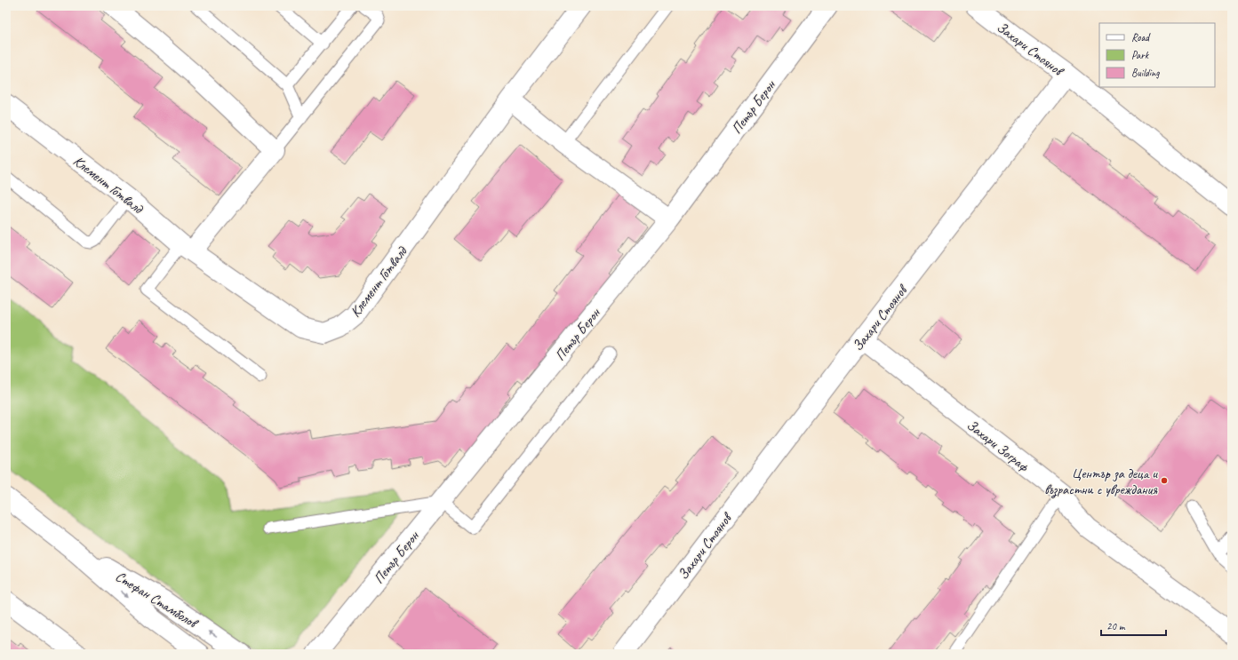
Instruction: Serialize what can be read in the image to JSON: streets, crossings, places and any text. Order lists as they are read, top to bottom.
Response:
{
  "streets": {
    "street": [
      "Захари Стоянов",
      "Петър Берон",
      "Клемент Готвалд",
      "Захари Зограф",
      "Стефан Стамболов"
    ]
  },
  "crossings": [
    ["Захари Стоянов", "Захари Зограф"]
  ],
  "places": ["Център за деца и възрастни с увреждания"],
  "legend": ["Road", "Park", "Building"],
  "scale_bar": "20 m"
}
